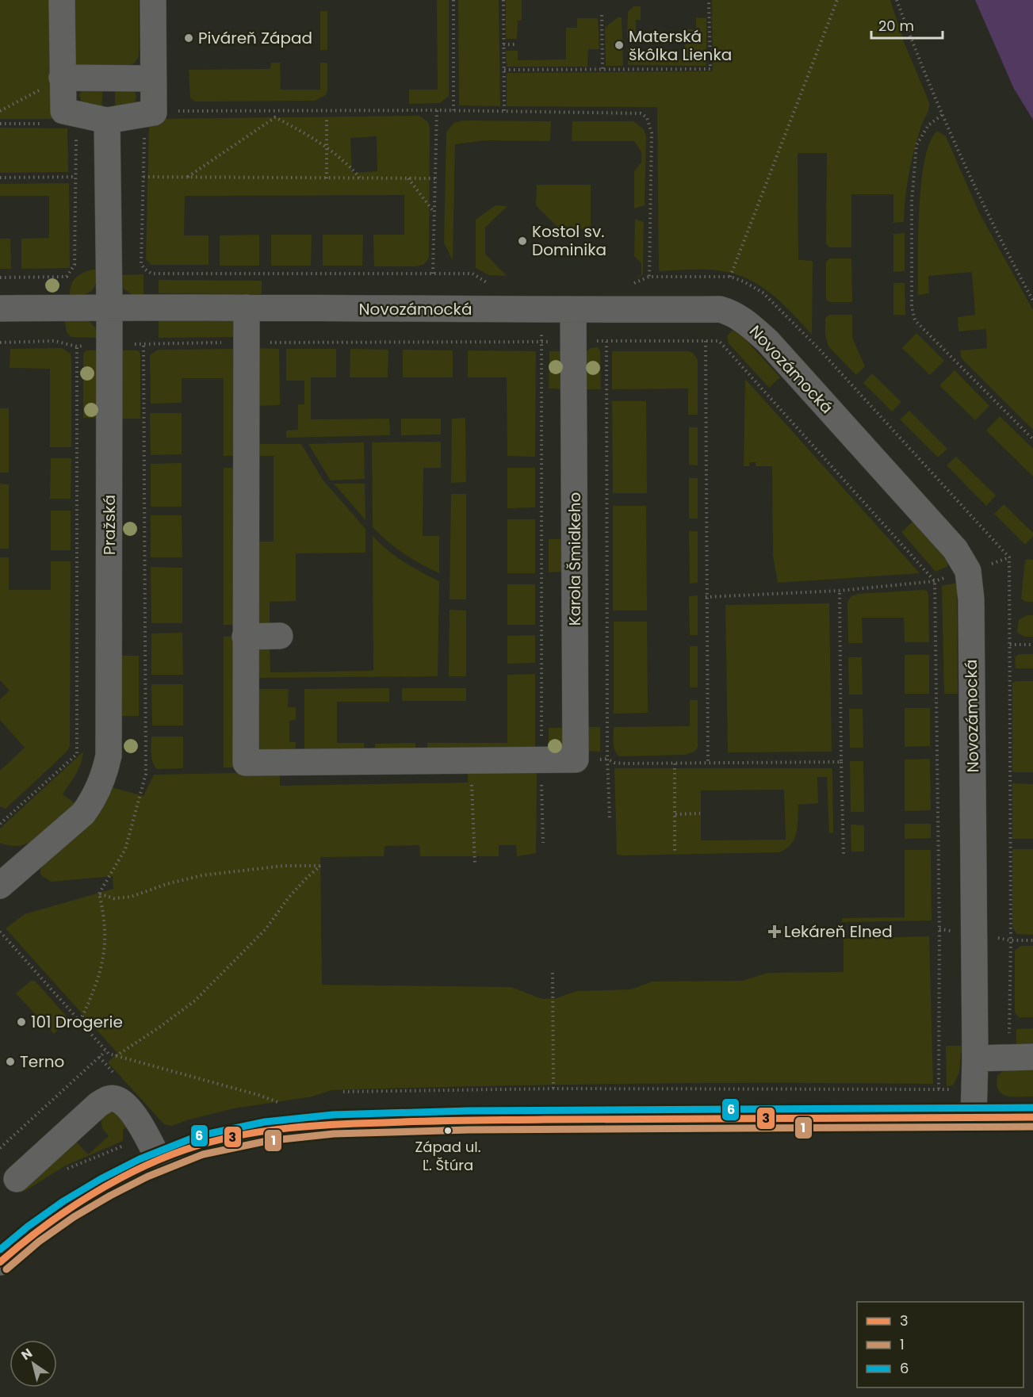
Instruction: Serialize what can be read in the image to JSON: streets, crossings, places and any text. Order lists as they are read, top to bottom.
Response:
{
  "streets": {
    "street": ["Novozámocká", "Pražská", "Karola Šmidkeho"]
  },
  "crossings": [
    ["Novozámocká", "Pražská"],
    ["Novozámocká", "Karola Šmidkeho"]
  ],
  "places": {
    "other": [
      "Piváreň Západ",
      "Materská škôlka Lienka",
      "Kostol sv. Dominika",
      "101 Drogerie",
      "Terno",
      "Západ ul. Ľ. Štúra"
    ],
    "health": ["Lekáreň Elned"]
  },
  "lines": ["transit line 6", "transit line 3", "transit line 1"],
  "legend": ["3", "1", "6"],
  "scale_bar": "20 m",
  "north": "top left"
}
